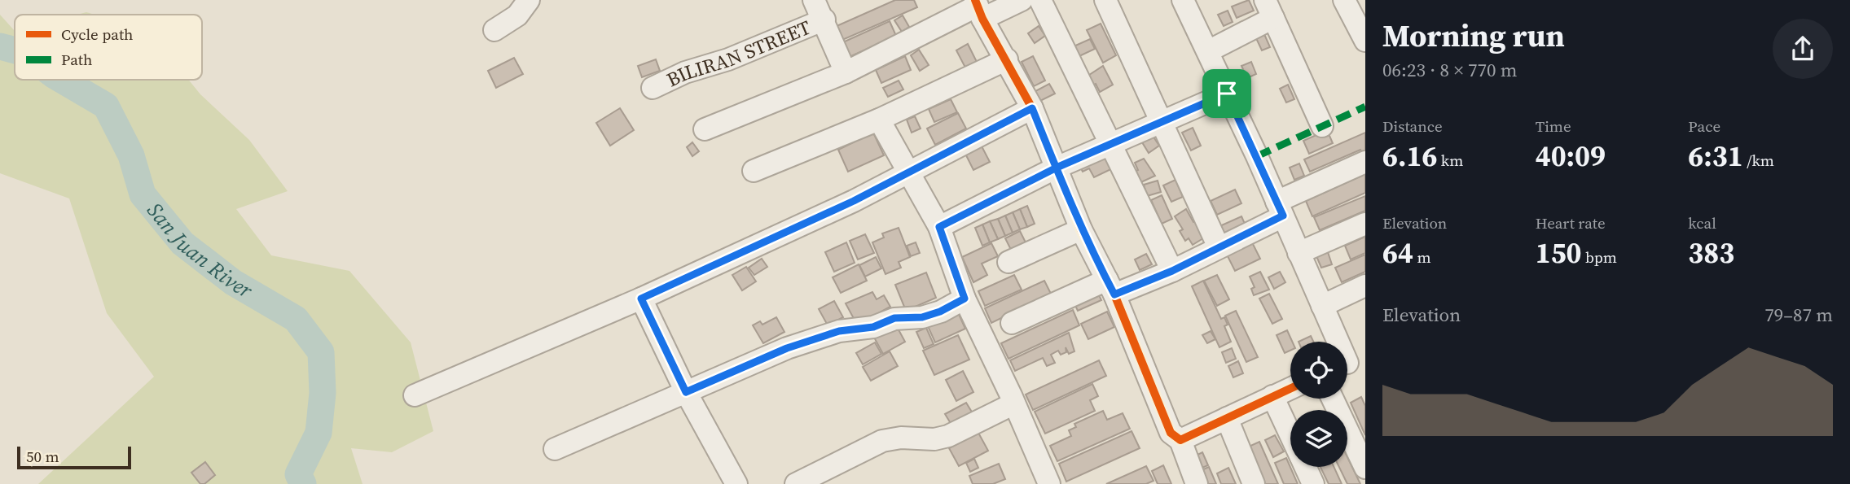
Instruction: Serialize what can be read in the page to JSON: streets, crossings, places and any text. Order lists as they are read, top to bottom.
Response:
{
  "streets": {
    "street": ["BILIRAN STREET"]
  },
  "water": ["San Juan River"],
  "legend": ["Cycle path", "Path"],
  "scale_bar": "50 m",
  "page": {
    "heading": ["Morning run", "06:23 · 8 × 770 m"],
    "stats": [
      ["Distance", "6.16 km"],
      ["Time", "40:09"],
      ["Pace", "6:31 /km"],
      ["Elevation", "64 m"],
      ["Heart rate", "150 bpm"],
      ["kcal", "383"]
    ],
    "chart": ["Elevation", "79–87 m"],
    "scale": "50 m"
  }
}
